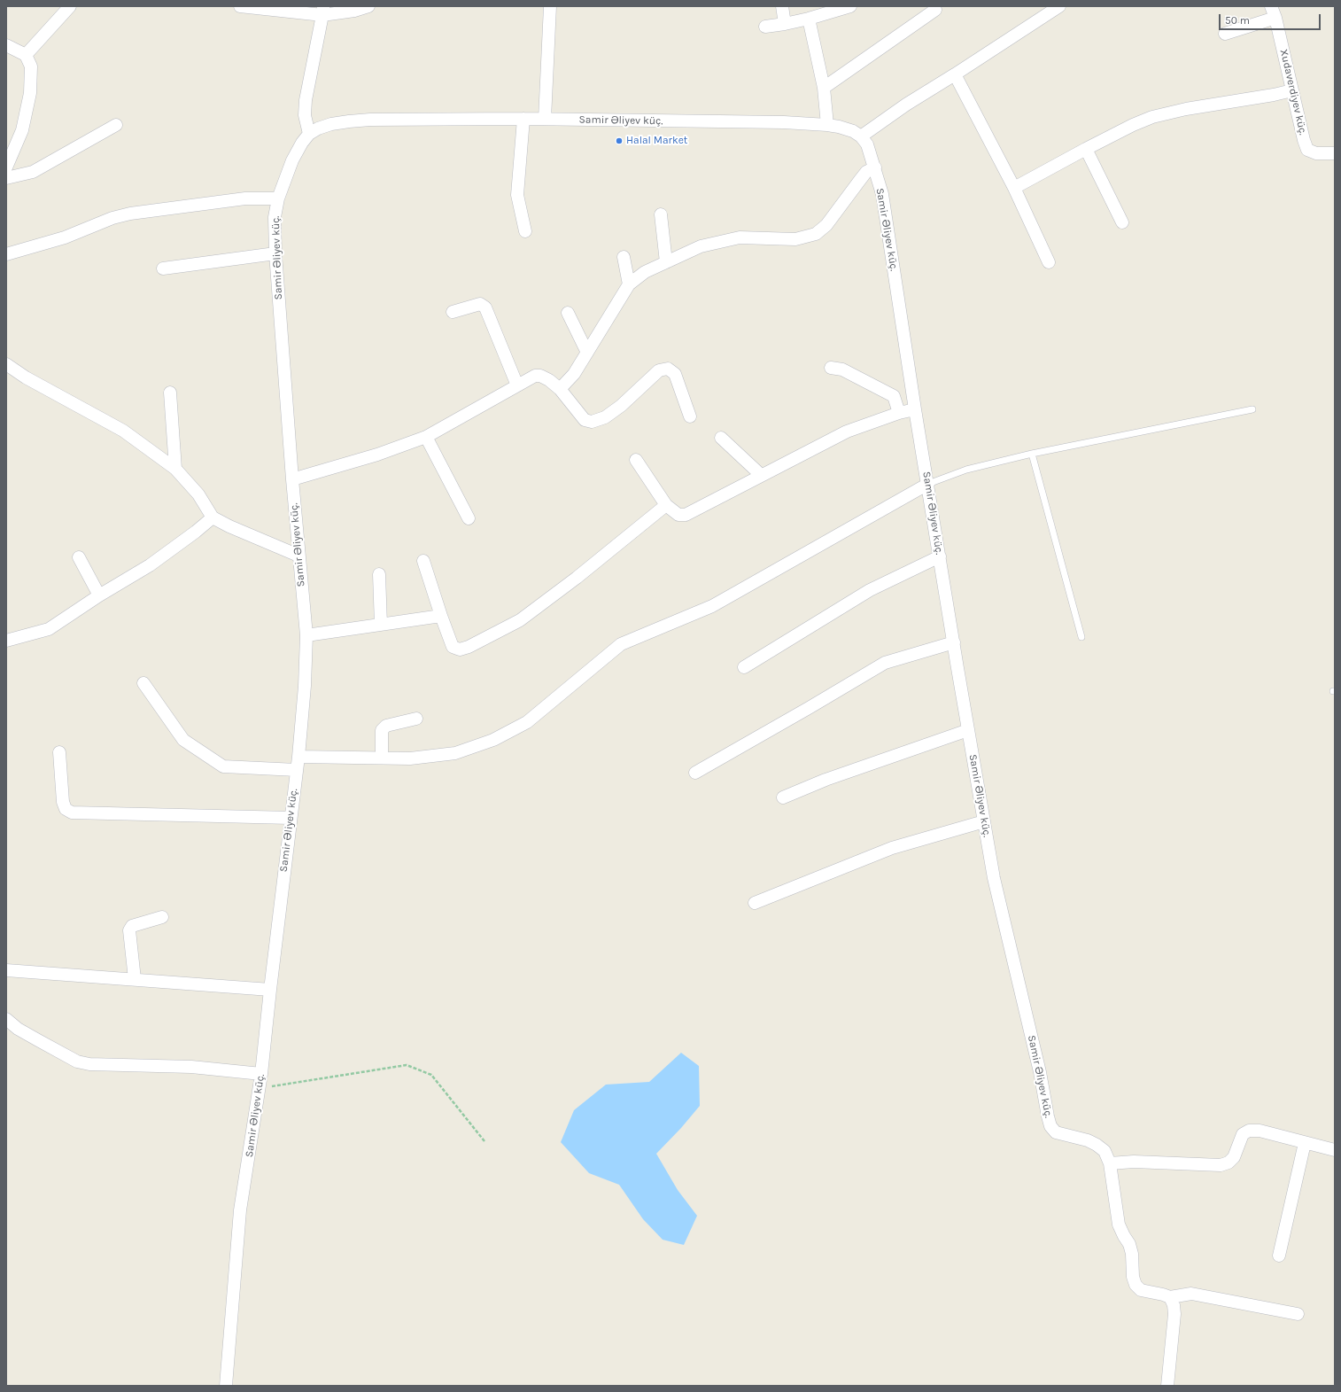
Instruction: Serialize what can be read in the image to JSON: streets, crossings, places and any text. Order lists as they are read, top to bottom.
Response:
{
  "streets": {
    "street": ["Xudaverdiyev küç.", "Samir Əliyev küç."]
  },
  "places": ["Halal Market"],
  "scale_bar": "50 m"
}
